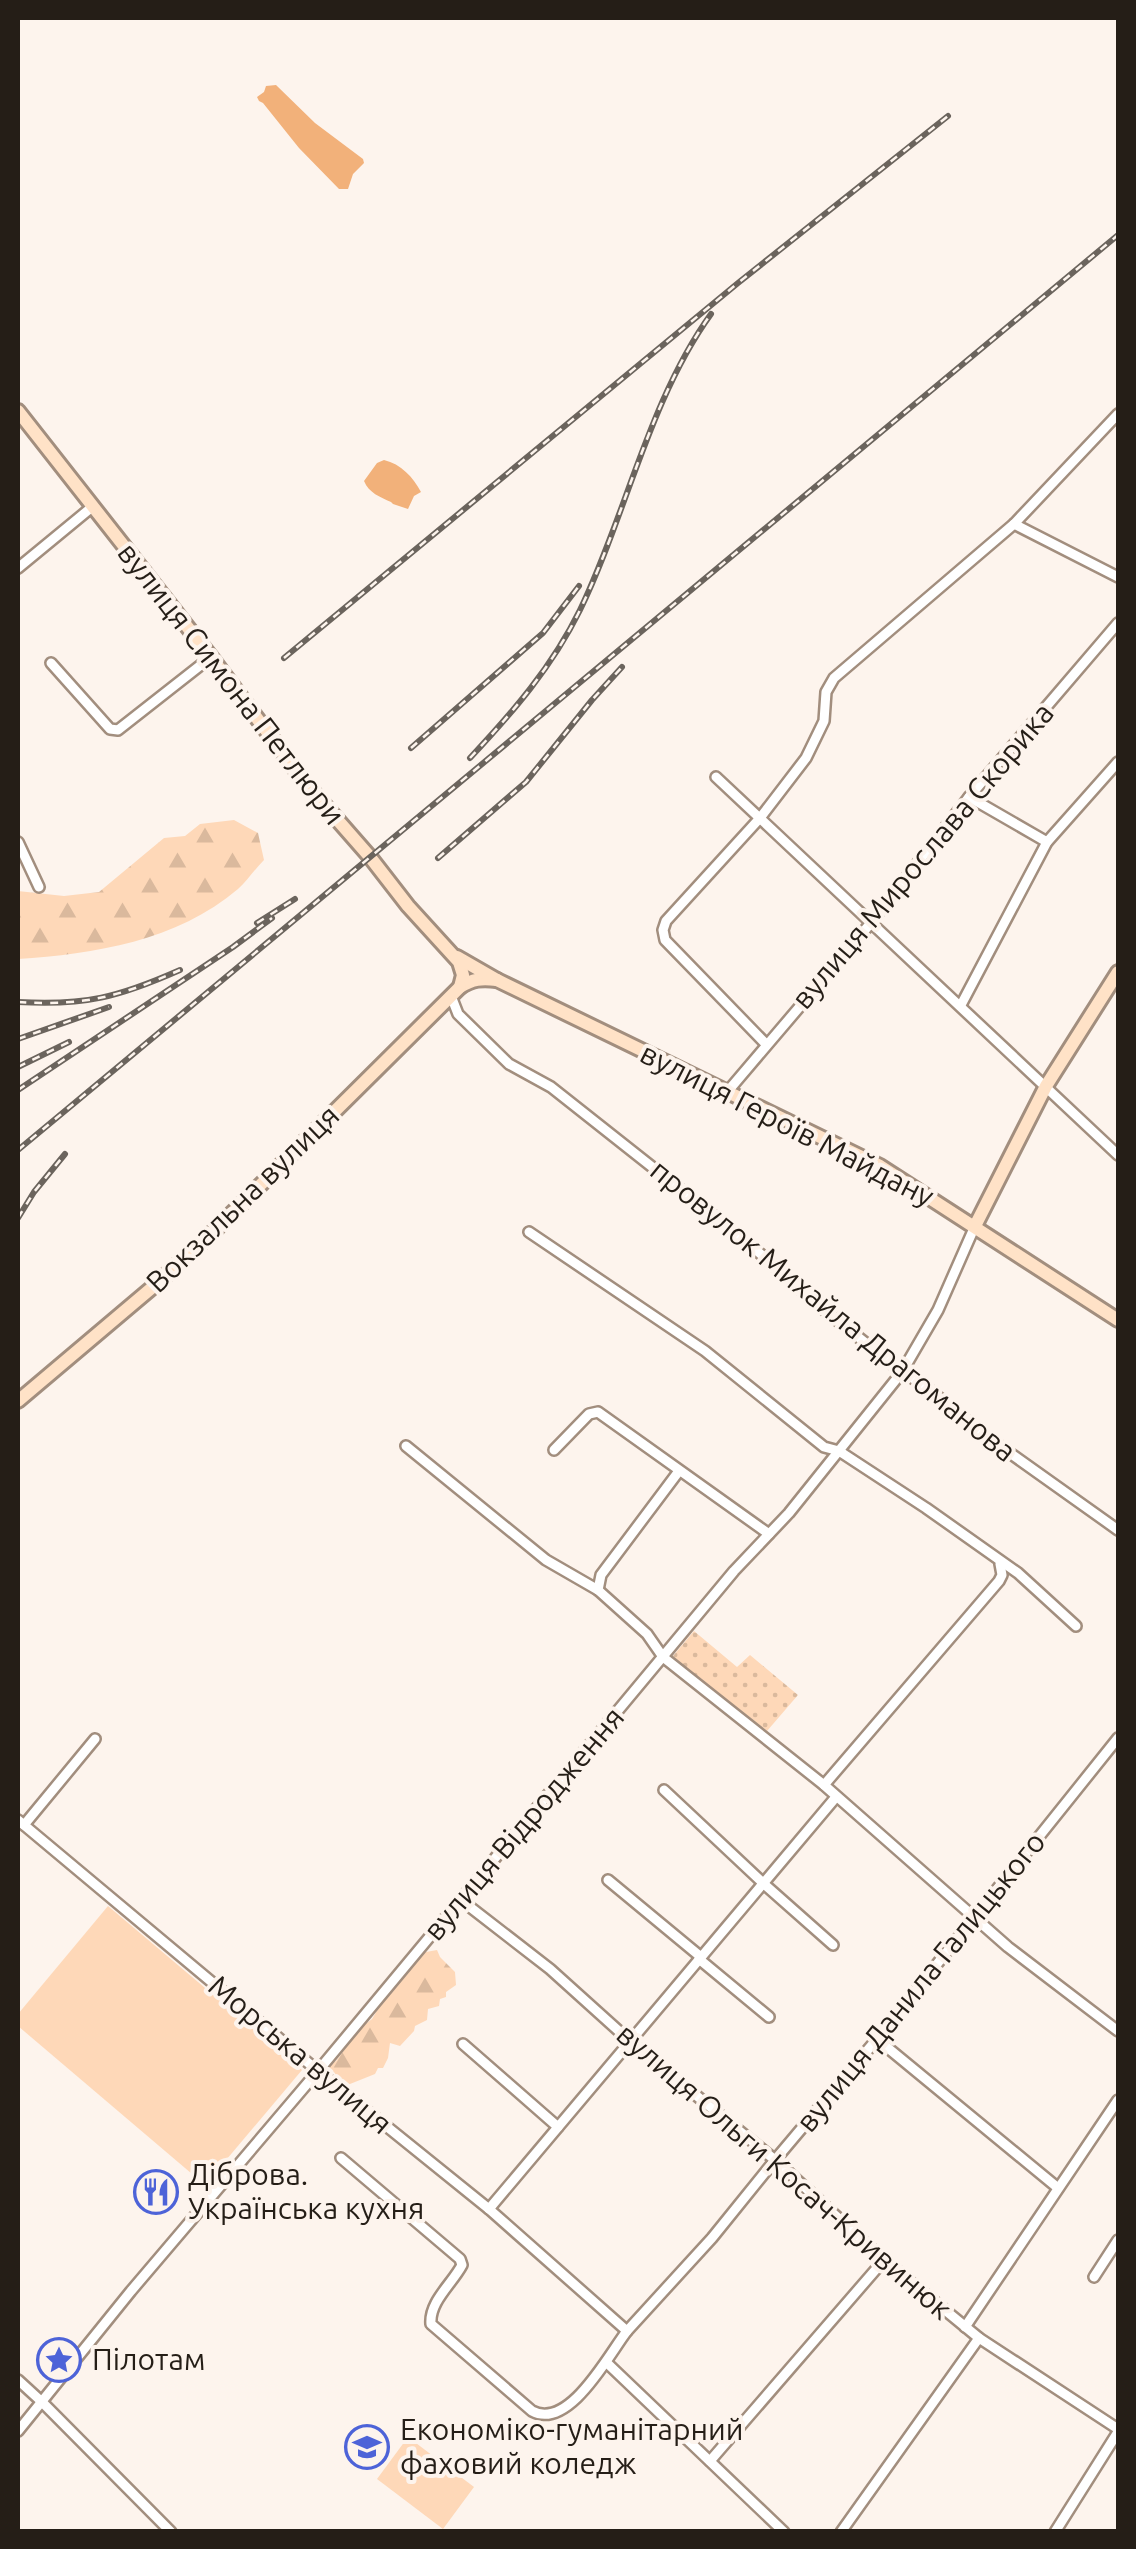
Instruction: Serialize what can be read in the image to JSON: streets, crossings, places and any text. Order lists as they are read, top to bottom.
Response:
{
  "streets": {
    "street": [
      "вулиця Симона Петлюри",
      "вулиця Мирослава Скорика",
      "вулиця Героїв Майдану",
      "Вокзальна вулиця",
      "провулок Михайла Драгоманова",
      "вулиця Відродження",
      "вулиця Данила Галицького",
      "Морська вулиця",
      "вулиця Ольги Косач-Кривинюк"
    ]
  },
  "crossings": [
    ["вулиця Симона Петлюри", "вулиця Героїв Майдану"],
    ["вулиця Мирослава Скорика", "вулиця Героїв Майдану"],
    ["вулиця Героїв Майдану", "вулиця Відродження"],
    ["Вокзальна вулиця", "провулок Михайла Драгоманова"],
    ["провулок Михайла Драгоманова", "вулиця Відродження"],
    ["вулиця Відродження", "Морська вулиця"],
    ["вулиця Відродження", "вулиця Ольги Косач-Кривинюк"],
    ["вулиця Данила Галицького", "Морська вулиця"],
    ["вулиця Данила Галицького", "вулиця Ольги Косач-Кривинюк"]
  ],
  "places": {
    "restaurant": ["Діброва. Українська кухня"],
    "place": ["Пілотам"],
    "school or university": ["Економіко-гуманітарний фаховий коледж"]
  }
}
